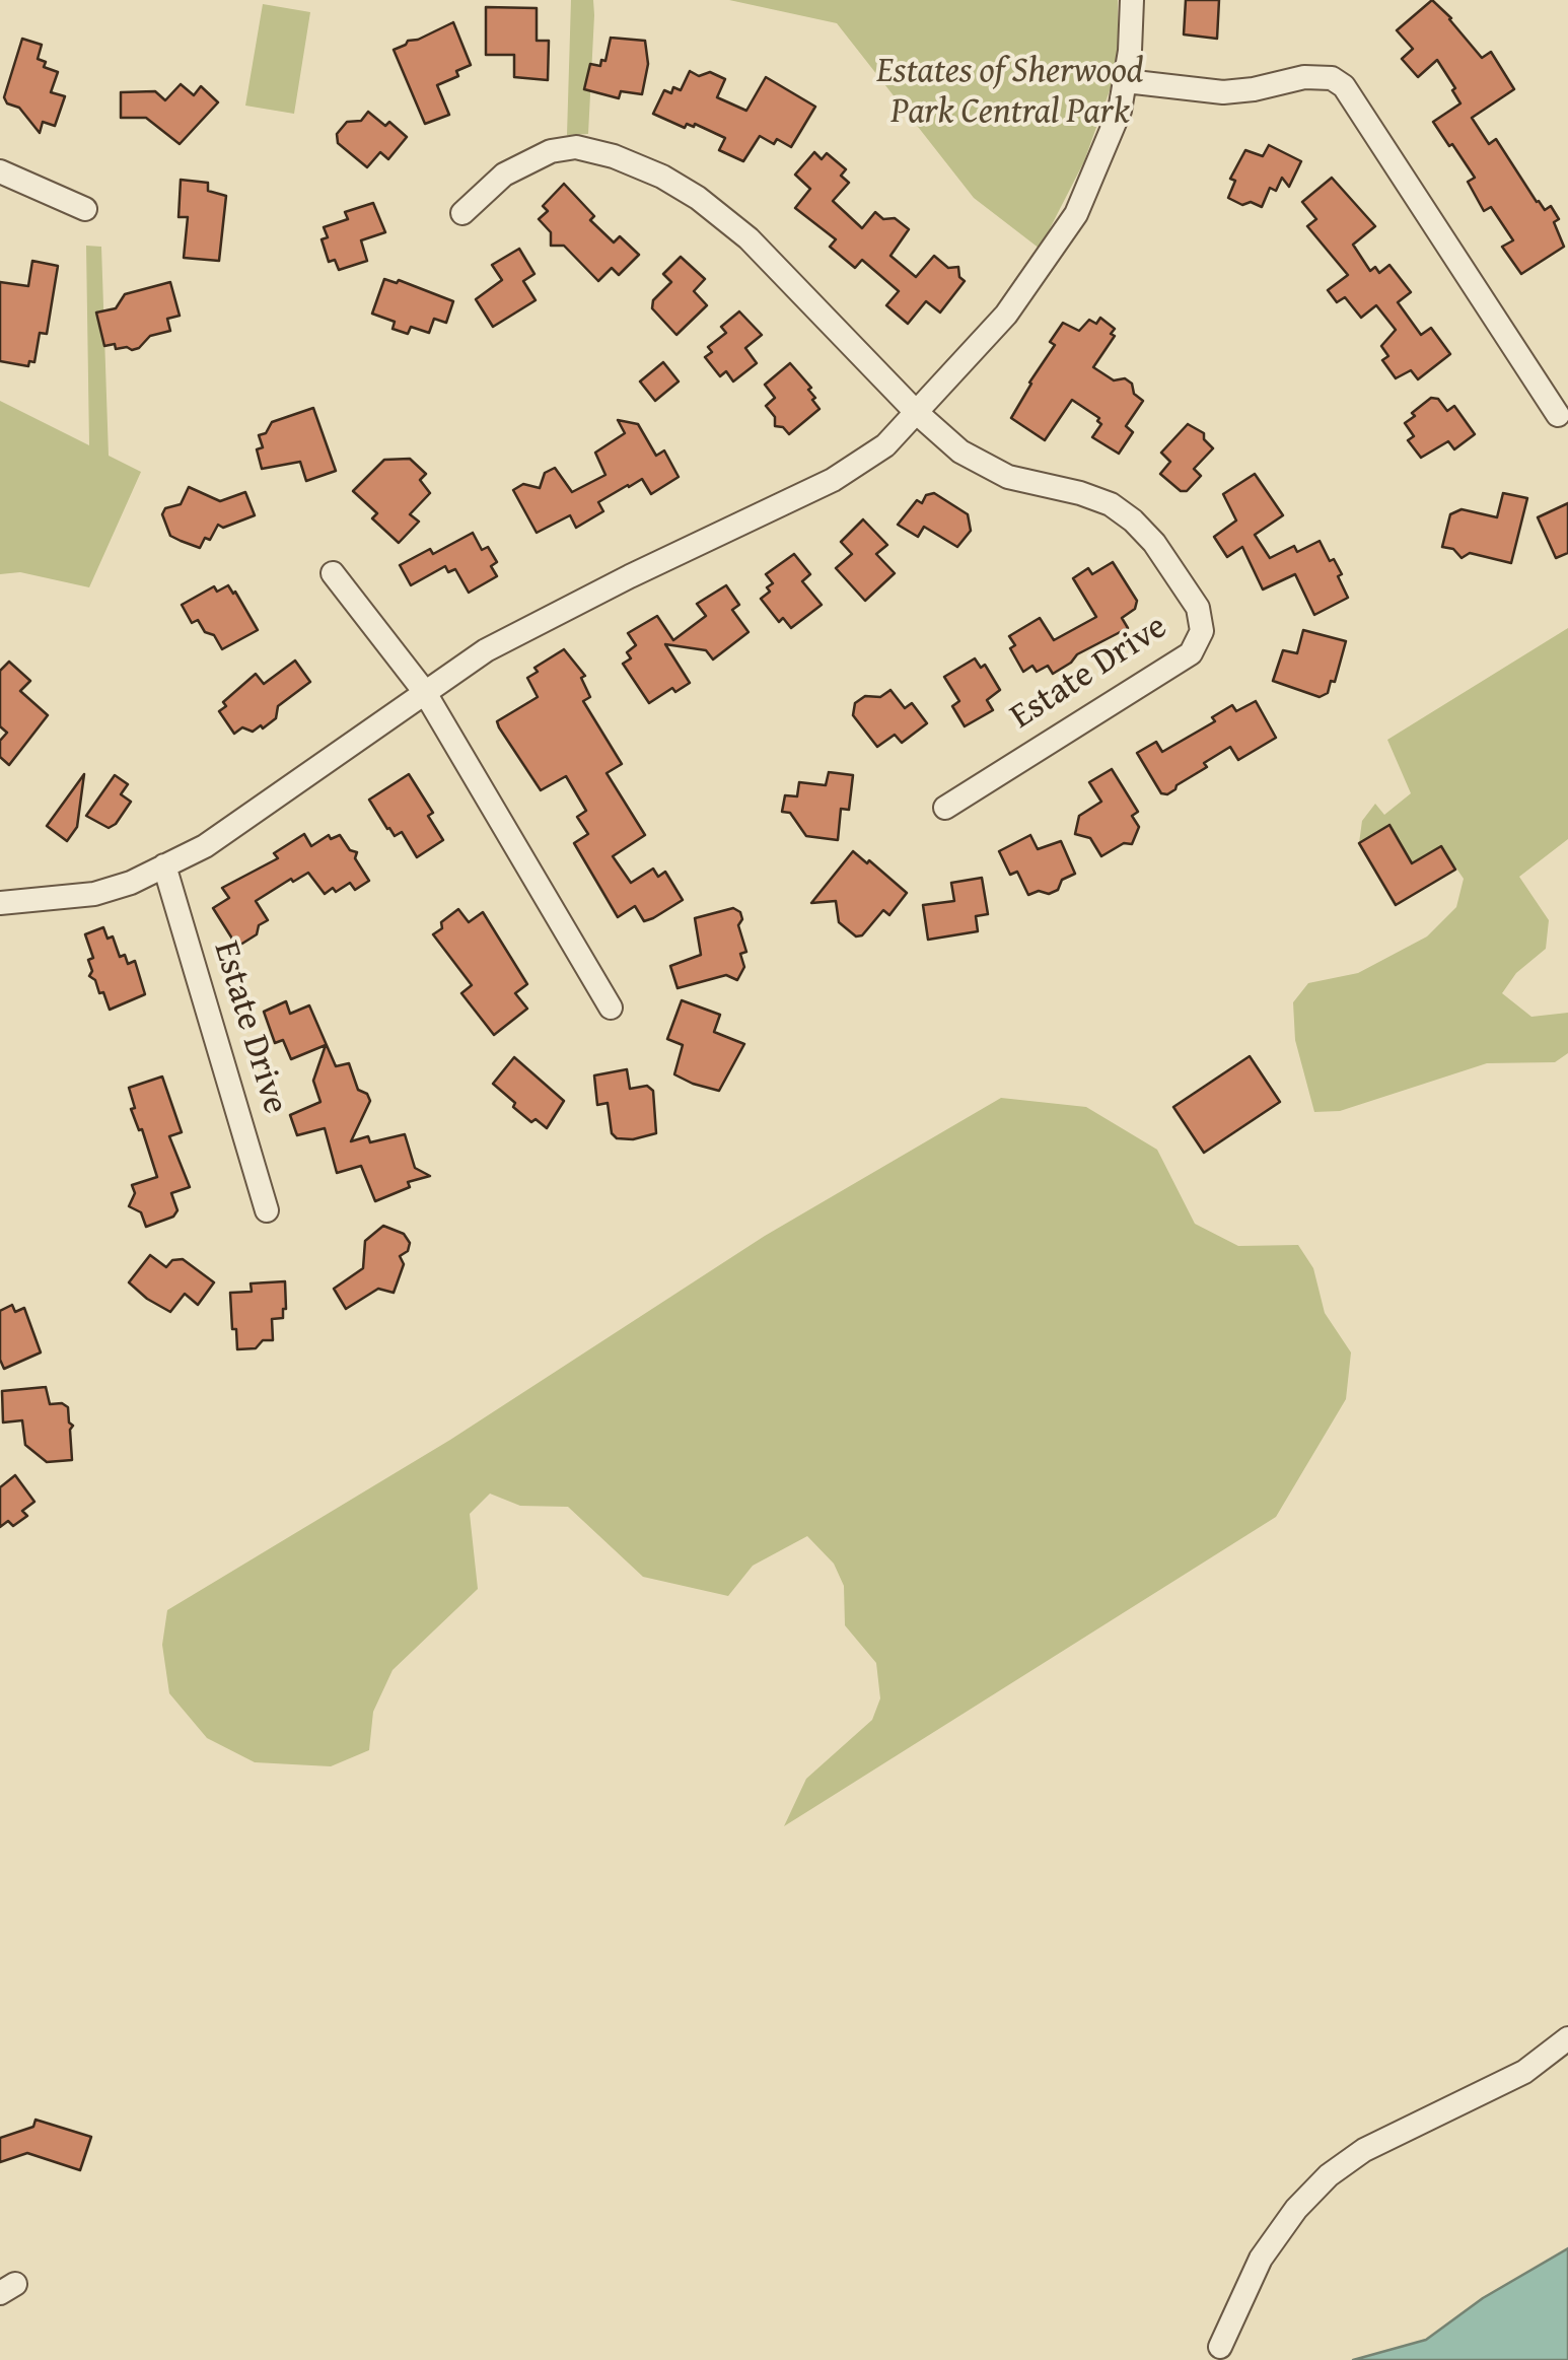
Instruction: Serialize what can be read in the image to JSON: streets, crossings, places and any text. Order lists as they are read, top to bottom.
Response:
{
  "streets": {
    "street": ["Estate Drive"]
  },
  "parks": ["Estates of Sherwood Park Central Park"]
}
